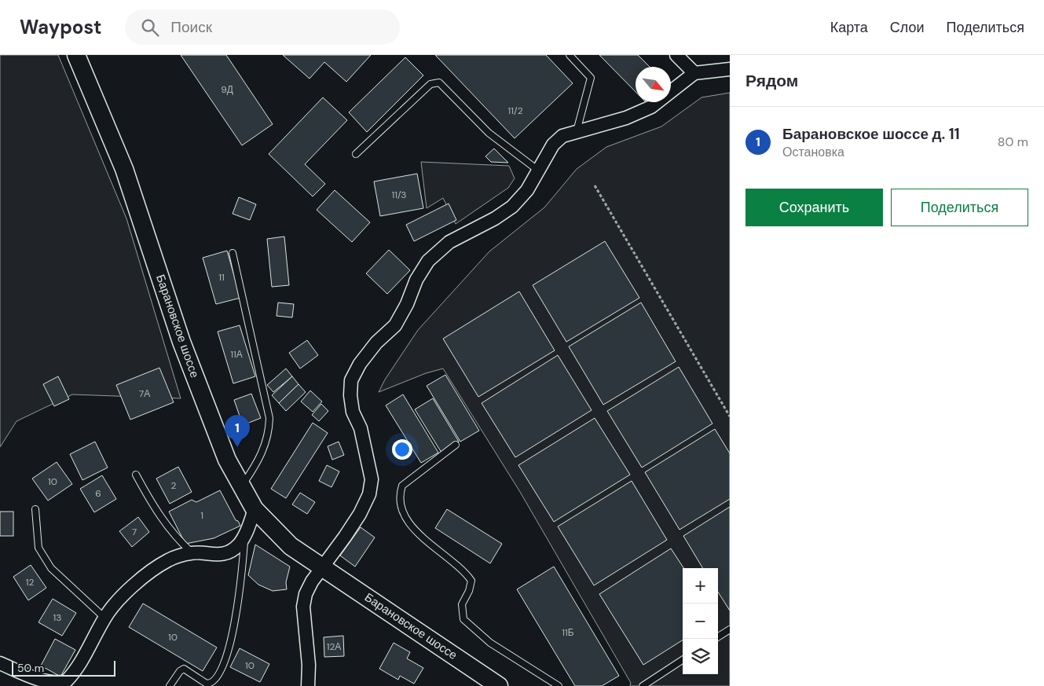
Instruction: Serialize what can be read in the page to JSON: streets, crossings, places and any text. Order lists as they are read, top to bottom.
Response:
{
  "streets": {
    "main road": ["Барановское шоссе"]
  },
  "house_numbers": [
    "9Д",
    "11/2",
    "11/3",
    "11",
    "11А",
    "7А",
    "10",
    "2",
    "6",
    "1",
    "7",
    "12",
    "13",
    "11Б",
    "10",
    "12А",
    "10"
  ],
  "scale_bar": "50 m",
  "north": "bottom right",
  "page": {
    "header": "Waypost",
    "search": "Поиск",
    "nav": ["Карта", "Слои", "Поделиться"],
    "heading": "Рядом",
    "list": [
      {
        "mark": "1",
        "name": "Барановское шоссе д. 11",
        "note": "Остановка",
        "value": "80 m"
      }
    ],
    "buttons": ["Сохранить", "Поделиться"],
    "pins": "1",
    "map_buttons": ["+", "−"],
    "scale": "50 m"
  }
}
